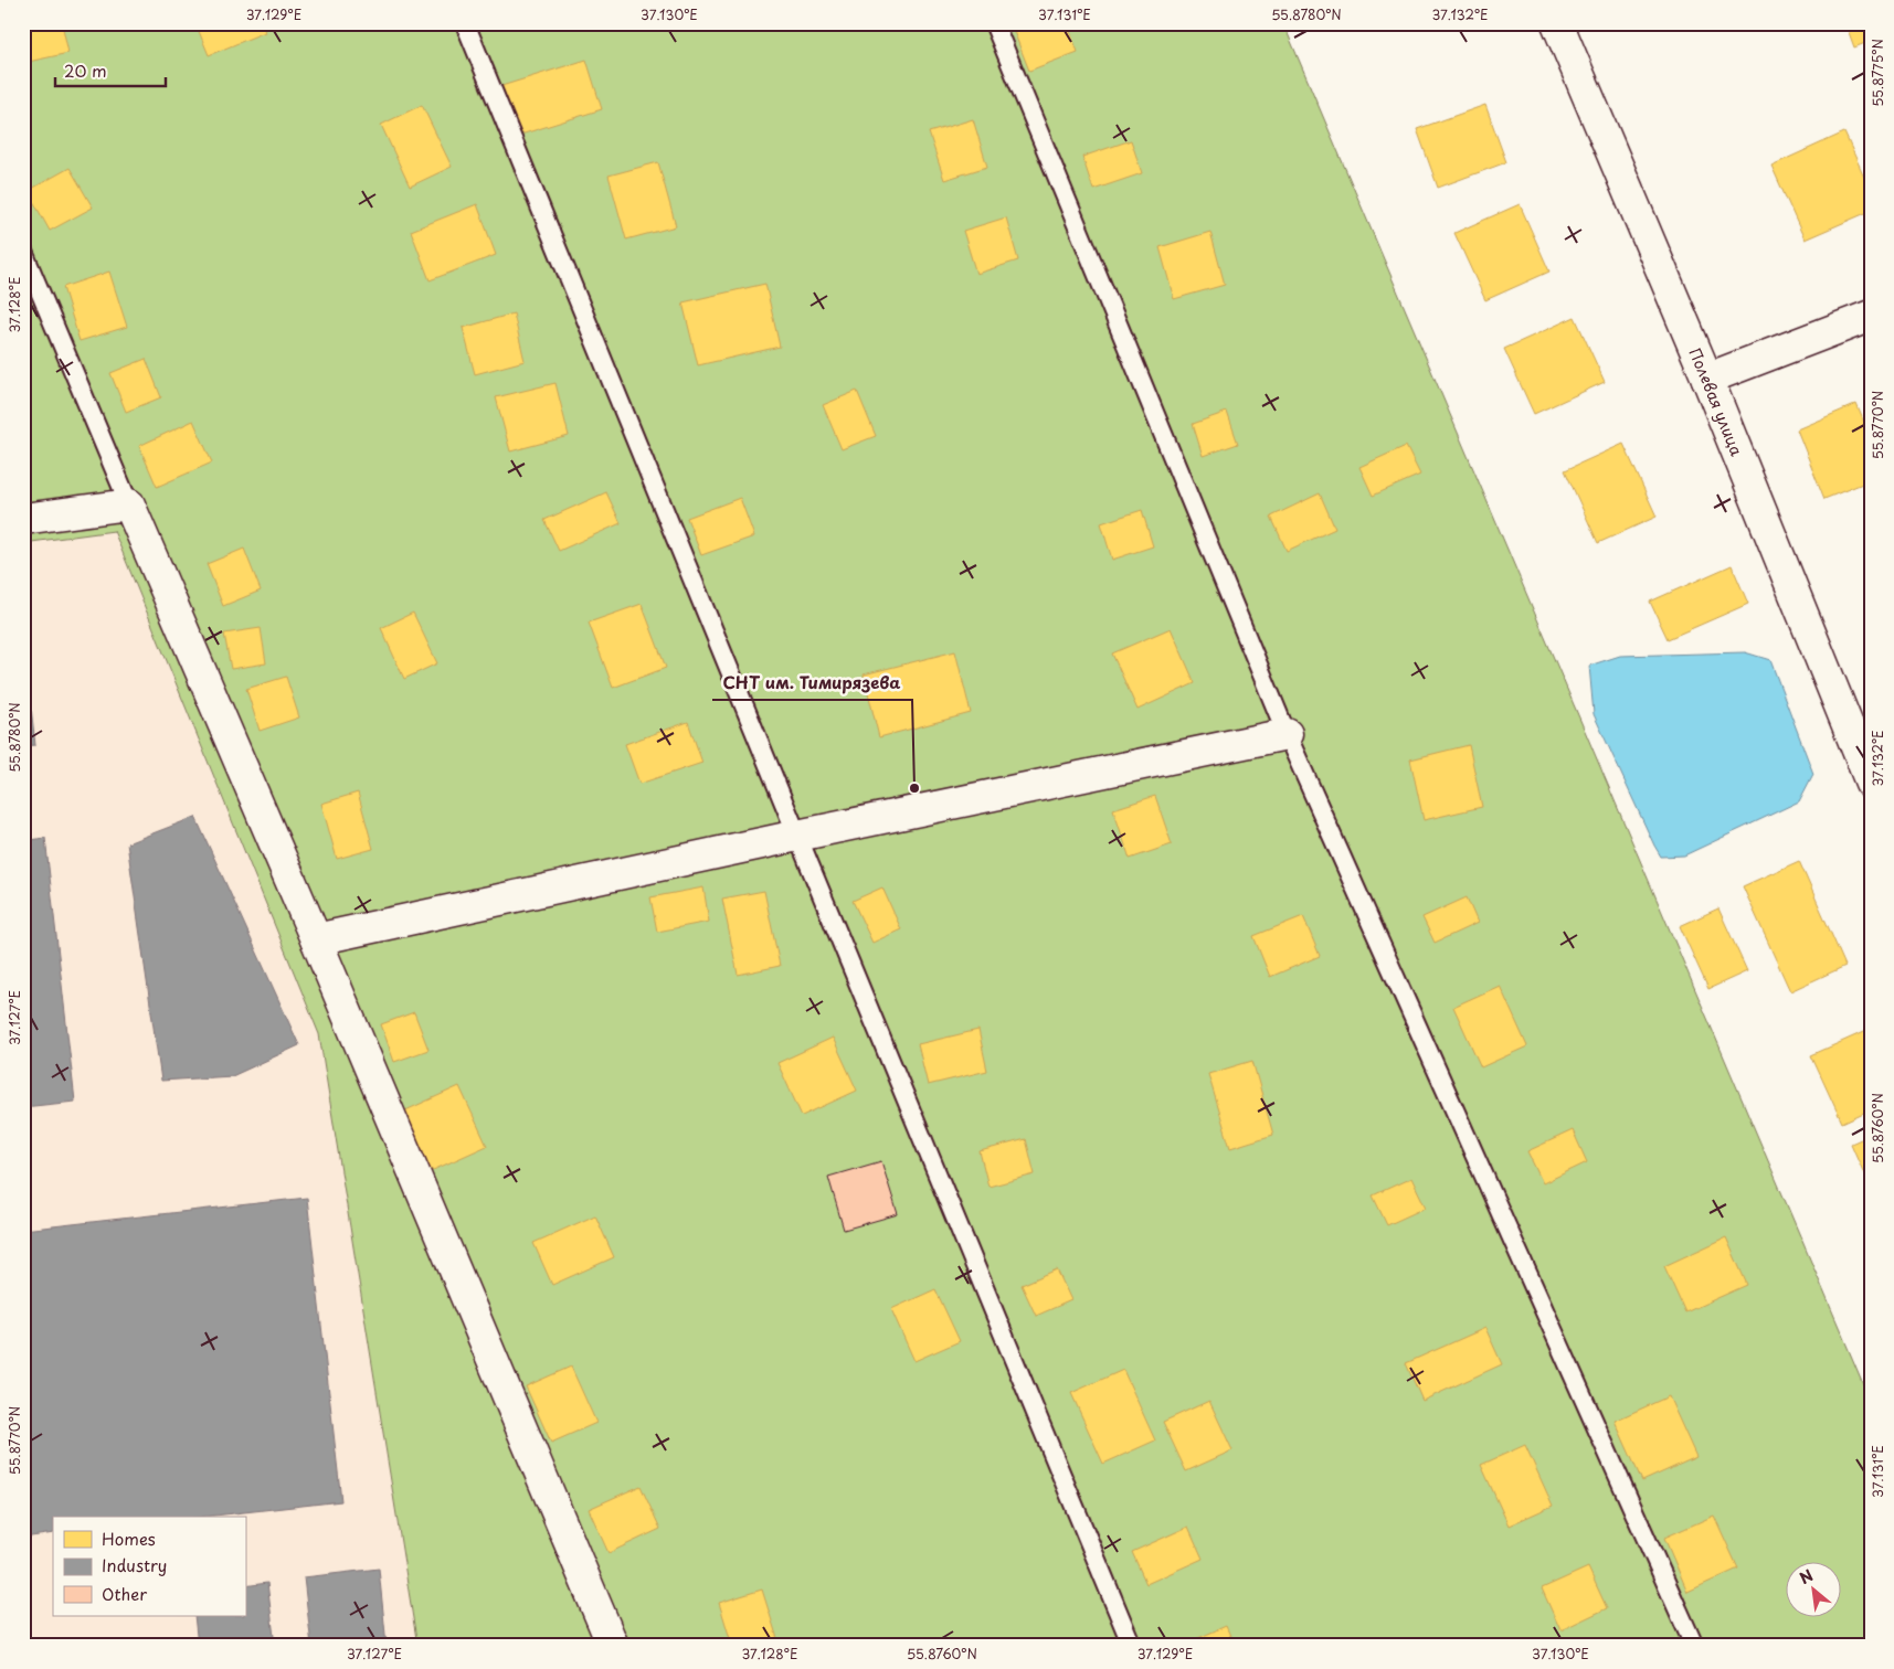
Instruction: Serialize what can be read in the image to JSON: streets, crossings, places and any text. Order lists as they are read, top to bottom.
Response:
{
  "streets": {
    "street": ["Полевая улица"]
  },
  "places": ["СНТ им. Тимирязева"],
  "legend": ["Homes", "Industry", "Other"],
  "scale_bar": "20 m",
  "north": "top left",
  "coordinates": [
    "37.129°E",
    "37.130°E",
    "37.131°E",
    "55.8780°N",
    "37.132°E",
    "55.8775°N",
    "37.128°E",
    "55.8770°N",
    "37.127°E",
    "55.8760°N"
  ]
}
